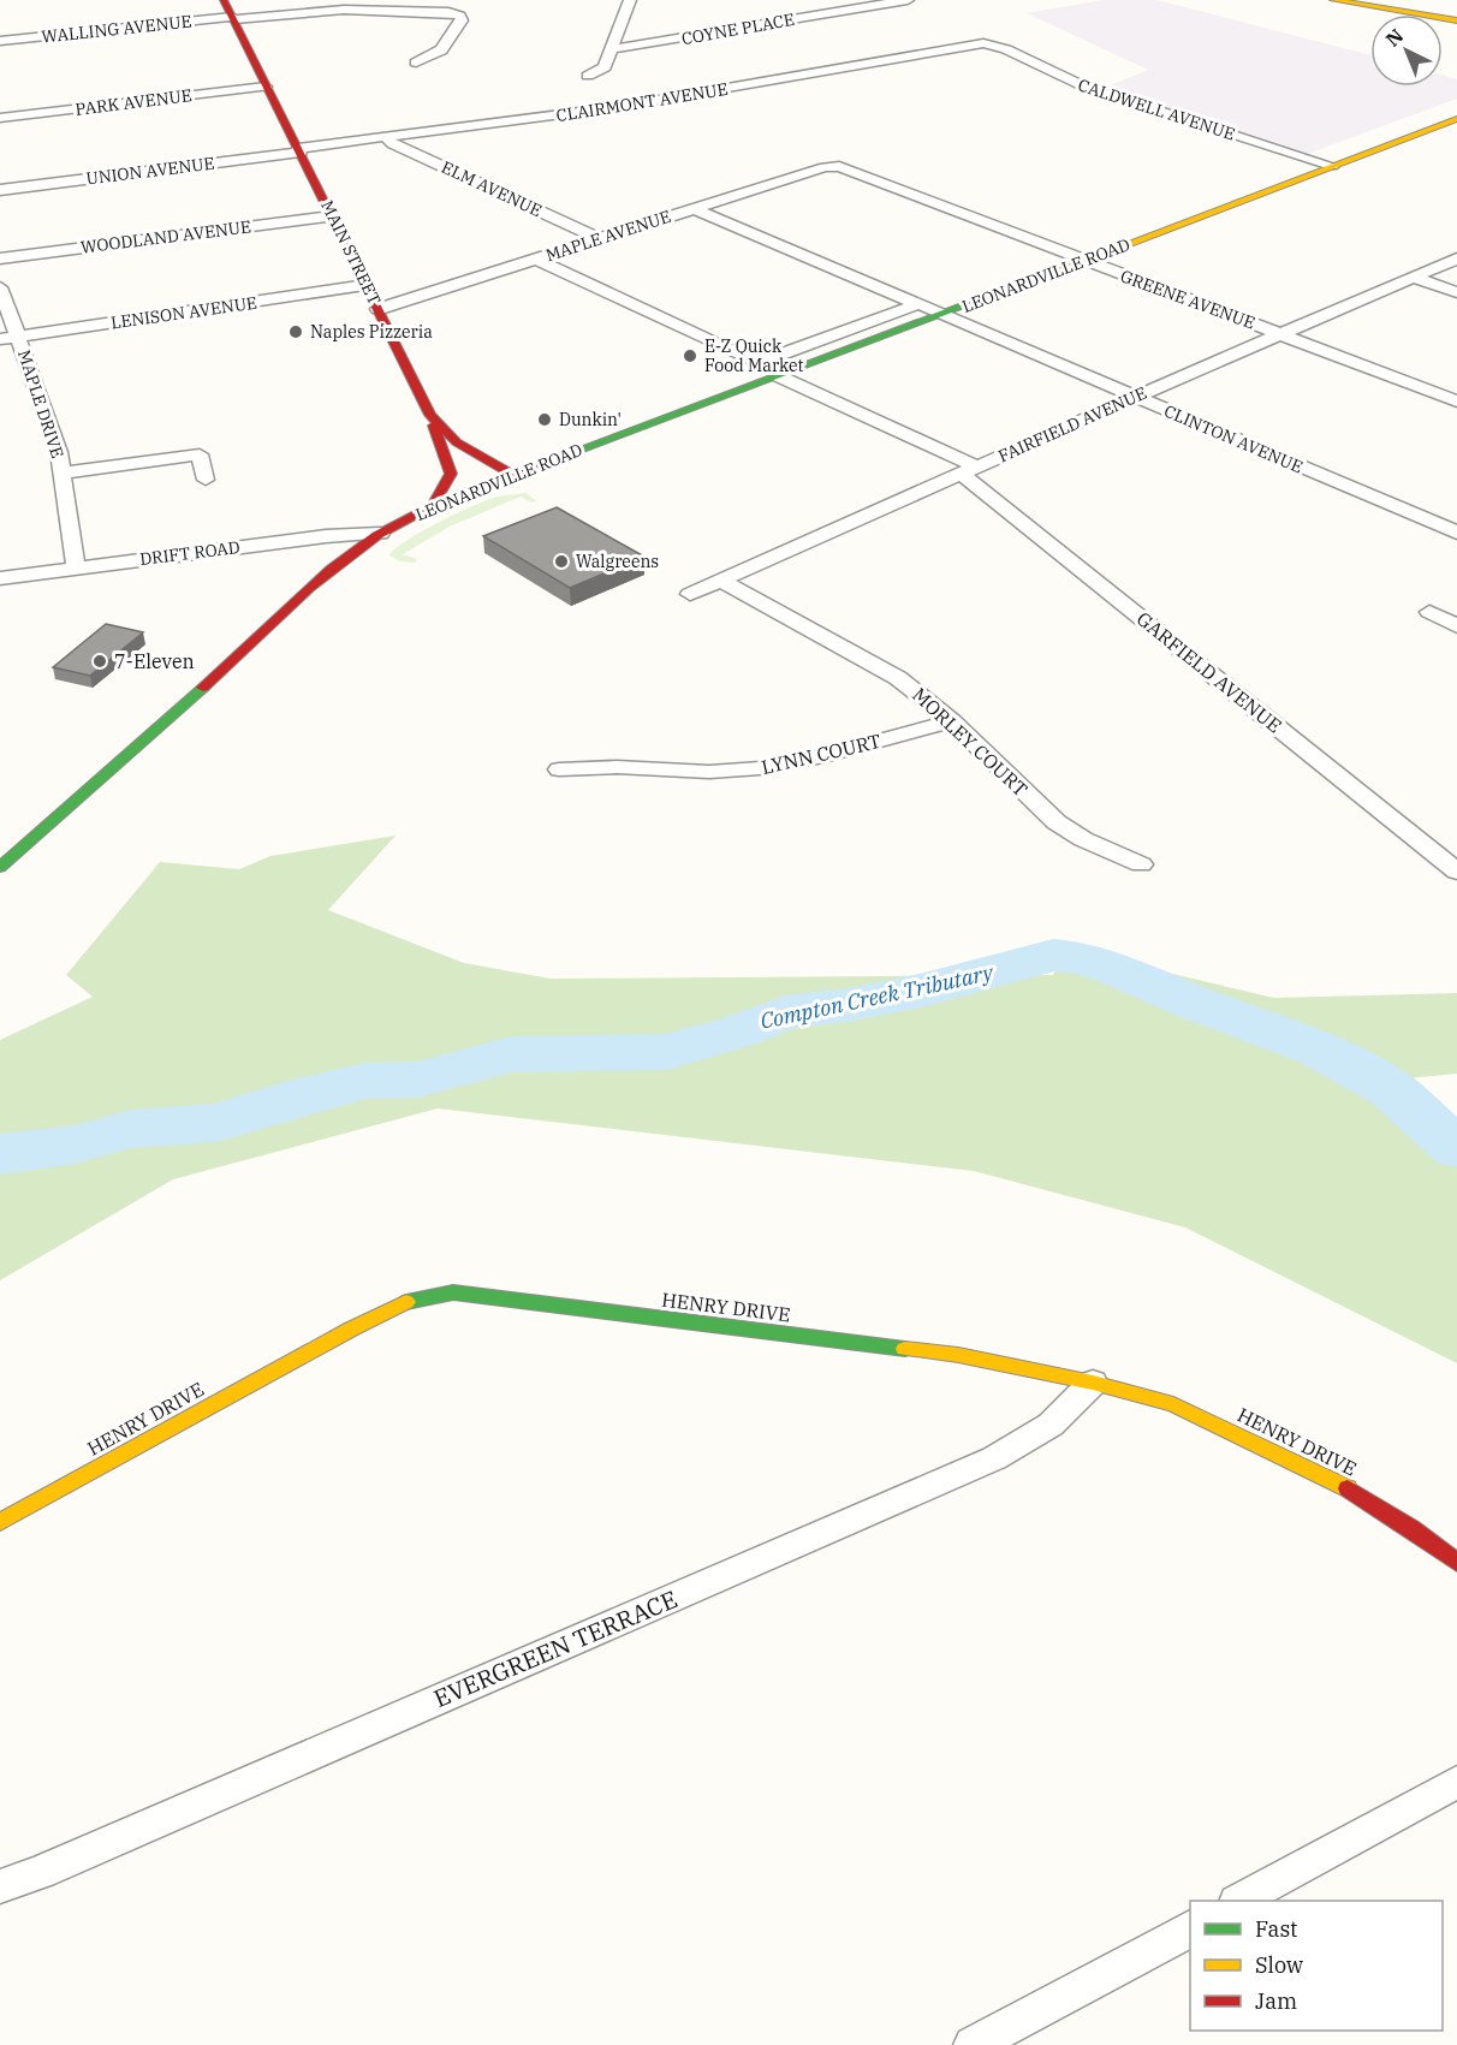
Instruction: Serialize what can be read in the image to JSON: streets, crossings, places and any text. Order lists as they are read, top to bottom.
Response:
{
  "streets": {
    "street": [
      "WALLING AVENUE",
      "COYNE PLACE",
      "PARK AVENUE",
      "CLAIRMONT AVENUE",
      "CALDWELL AVENUE",
      "UNION AVENUE",
      "ELM AVENUE",
      "MAPLE AVENUE",
      "WOODLAND AVENUE",
      "MAIN STREET",
      "LEONARDVILLE ROAD",
      "GREENE AVENUE",
      "LENISON AVENUE",
      "MAPLE DRIVE",
      "FAIRFIELD AVENUE",
      "CLINTON AVENUE",
      "DRIFT ROAD",
      "GARFIELD AVENUE",
      "MORLEY COURT",
      "LYNN COURT",
      "HENRY DRIVE",
      "EVERGREEN TERRACE"
    ]
  },
  "crossings": [
    ["WALLING AVENUE", "MAIN STREET"],
    ["PARK AVENUE", "MAIN STREET"],
    ["CLAIRMONT AVENUE", "CALDWELL AVENUE"],
    ["CLAIRMONT AVENUE", "UNION AVENUE"],
    ["CLAIRMONT AVENUE", "ELM AVENUE"],
    ["CLAIRMONT AVENUE", "MAIN STREET"],
    ["CALDWELL AVENUE", "LEONARDVILLE ROAD"],
    ["UNION AVENUE", "MAIN STREET"],
    ["ELM AVENUE", "MAPLE AVENUE"],
    ["MAPLE AVENUE", "MAIN STREET"],
    ["MAPLE AVENUE", "GREENE AVENUE"],
    ["MAPLE AVENUE", "CLINTON AVENUE"],
    ["WOODLAND AVENUE", "MAIN STREET"],
    ["MAIN STREET", "LEONARDVILLE ROAD"],
    ["MAIN STREET", "LENISON AVENUE"],
    ["LEONARDVILLE ROAD", "GREENE AVENUE"],
    ["LEONARDVILLE ROAD", "CLINTON AVENUE"],
    ["LEONARDVILLE ROAD", "DRIFT ROAD"],
    ["LEONARDVILLE ROAD", "GARFIELD AVENUE"],
    ["GREENE AVENUE", "FAIRFIELD AVENUE"],
    ["LENISON AVENUE", "MAPLE DRIVE"],
    ["MAPLE DRIVE", "DRIFT ROAD"],
    ["FAIRFIELD AVENUE", "CLINTON AVENUE"],
    ["FAIRFIELD AVENUE", "GARFIELD AVENUE"],
    ["FAIRFIELD AVENUE", "MORLEY COURT"],
    ["MORLEY COURT", "LYNN COURT"],
    ["HENRY DRIVE", "EVERGREEN TERRACE"]
  ],
  "water": ["Compton Creek Tributary"],
  "places": [
    "Naples Pizzeria",
    "E-Z Quick Food Market",
    "Dunkin'",
    "Walgreens",
    "7-Eleven"
  ],
  "legend": ["Fast", "Slow", "Jam"],
  "north": "top left"
}
